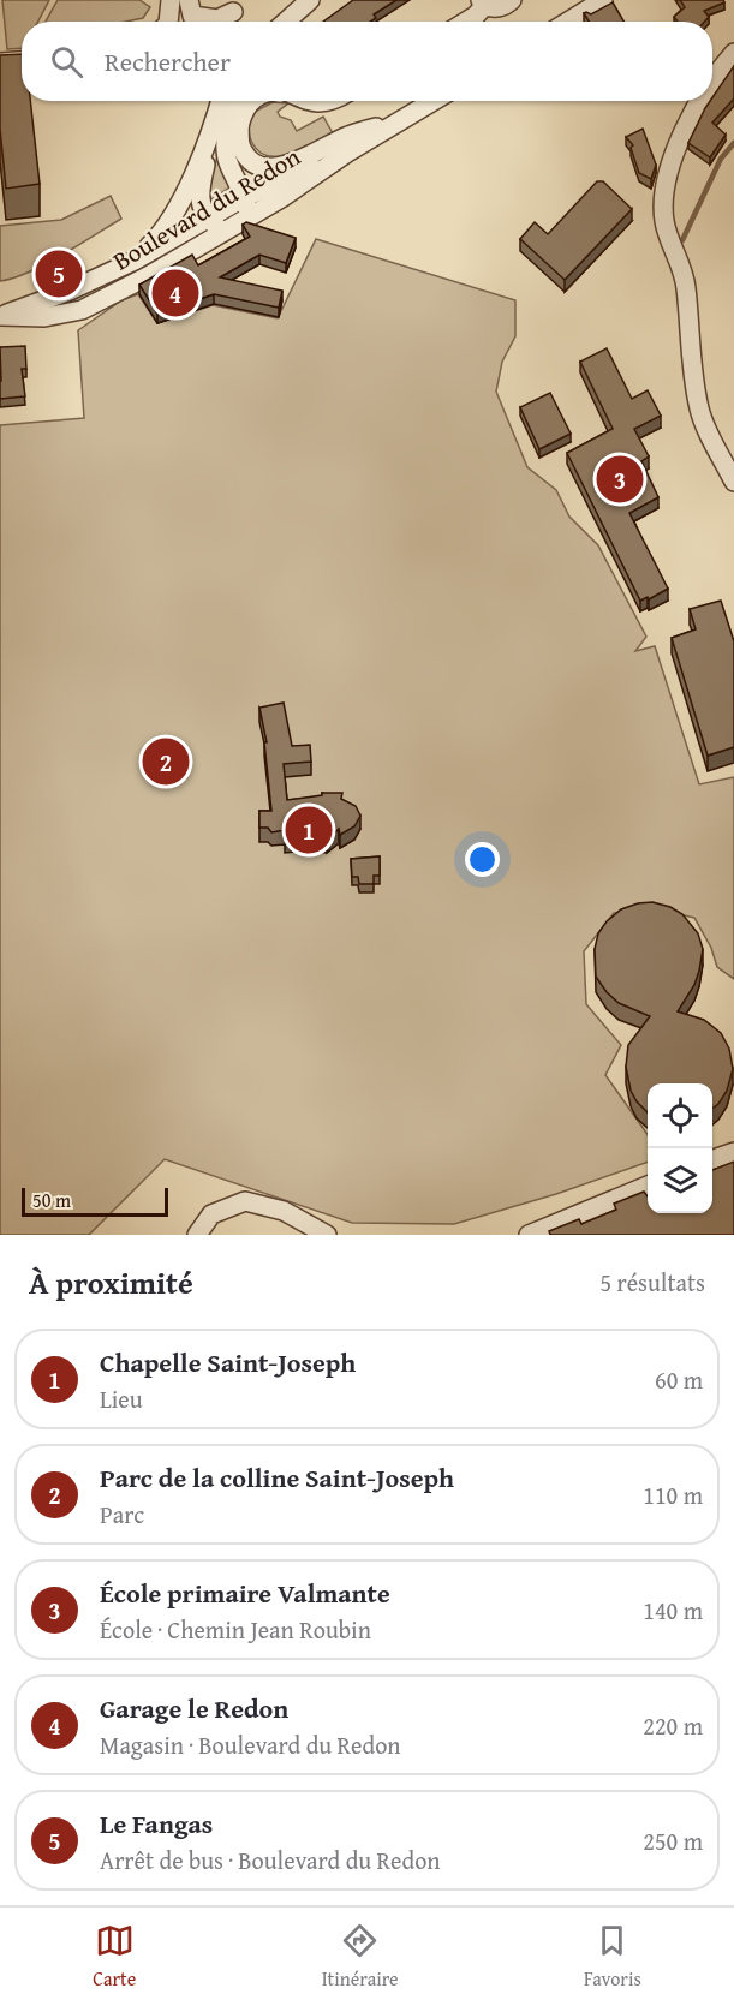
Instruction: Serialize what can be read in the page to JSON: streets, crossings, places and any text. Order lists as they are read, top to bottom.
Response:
{
  "streets": {
    "street": ["Boulevard du Redon"]
  },
  "scale_bar": "50 m",
  "page": {
    "search": "Rechercher",
    "pins": [
      "5",
      "4",
      "3",
      "2",
      "1"
    ],
    "scale": "50 m",
    "heading": ["À proximité", "5 résultats"],
    "list": [
      {
        "mark": "1",
        "name": "Chapelle Saint-Joseph",
        "note": "Lieu",
        "value": "60 m"
      },
      {
        "mark": "2",
        "name": "Parc de la colline Saint-Joseph",
        "note": "Parc",
        "value": "110 m"
      },
      {
        "mark": "3",
        "name": "École primaire Valmante",
        "note": "École · Chemin Jean Roubin",
        "value": "140 m"
      },
      {
        "mark": "4",
        "name": "Garage le Redon",
        "note": "Magasin · Boulevard du Redon",
        "value": "220 m"
      },
      {
        "mark": "5",
        "name": "Le Fangas",
        "note": "Arrêt de bus · Boulevard du Redon",
        "value": "250 m"
      }
    ],
    "nav": ["Carte", "Itinéraire", "Favoris"]
  }
}
